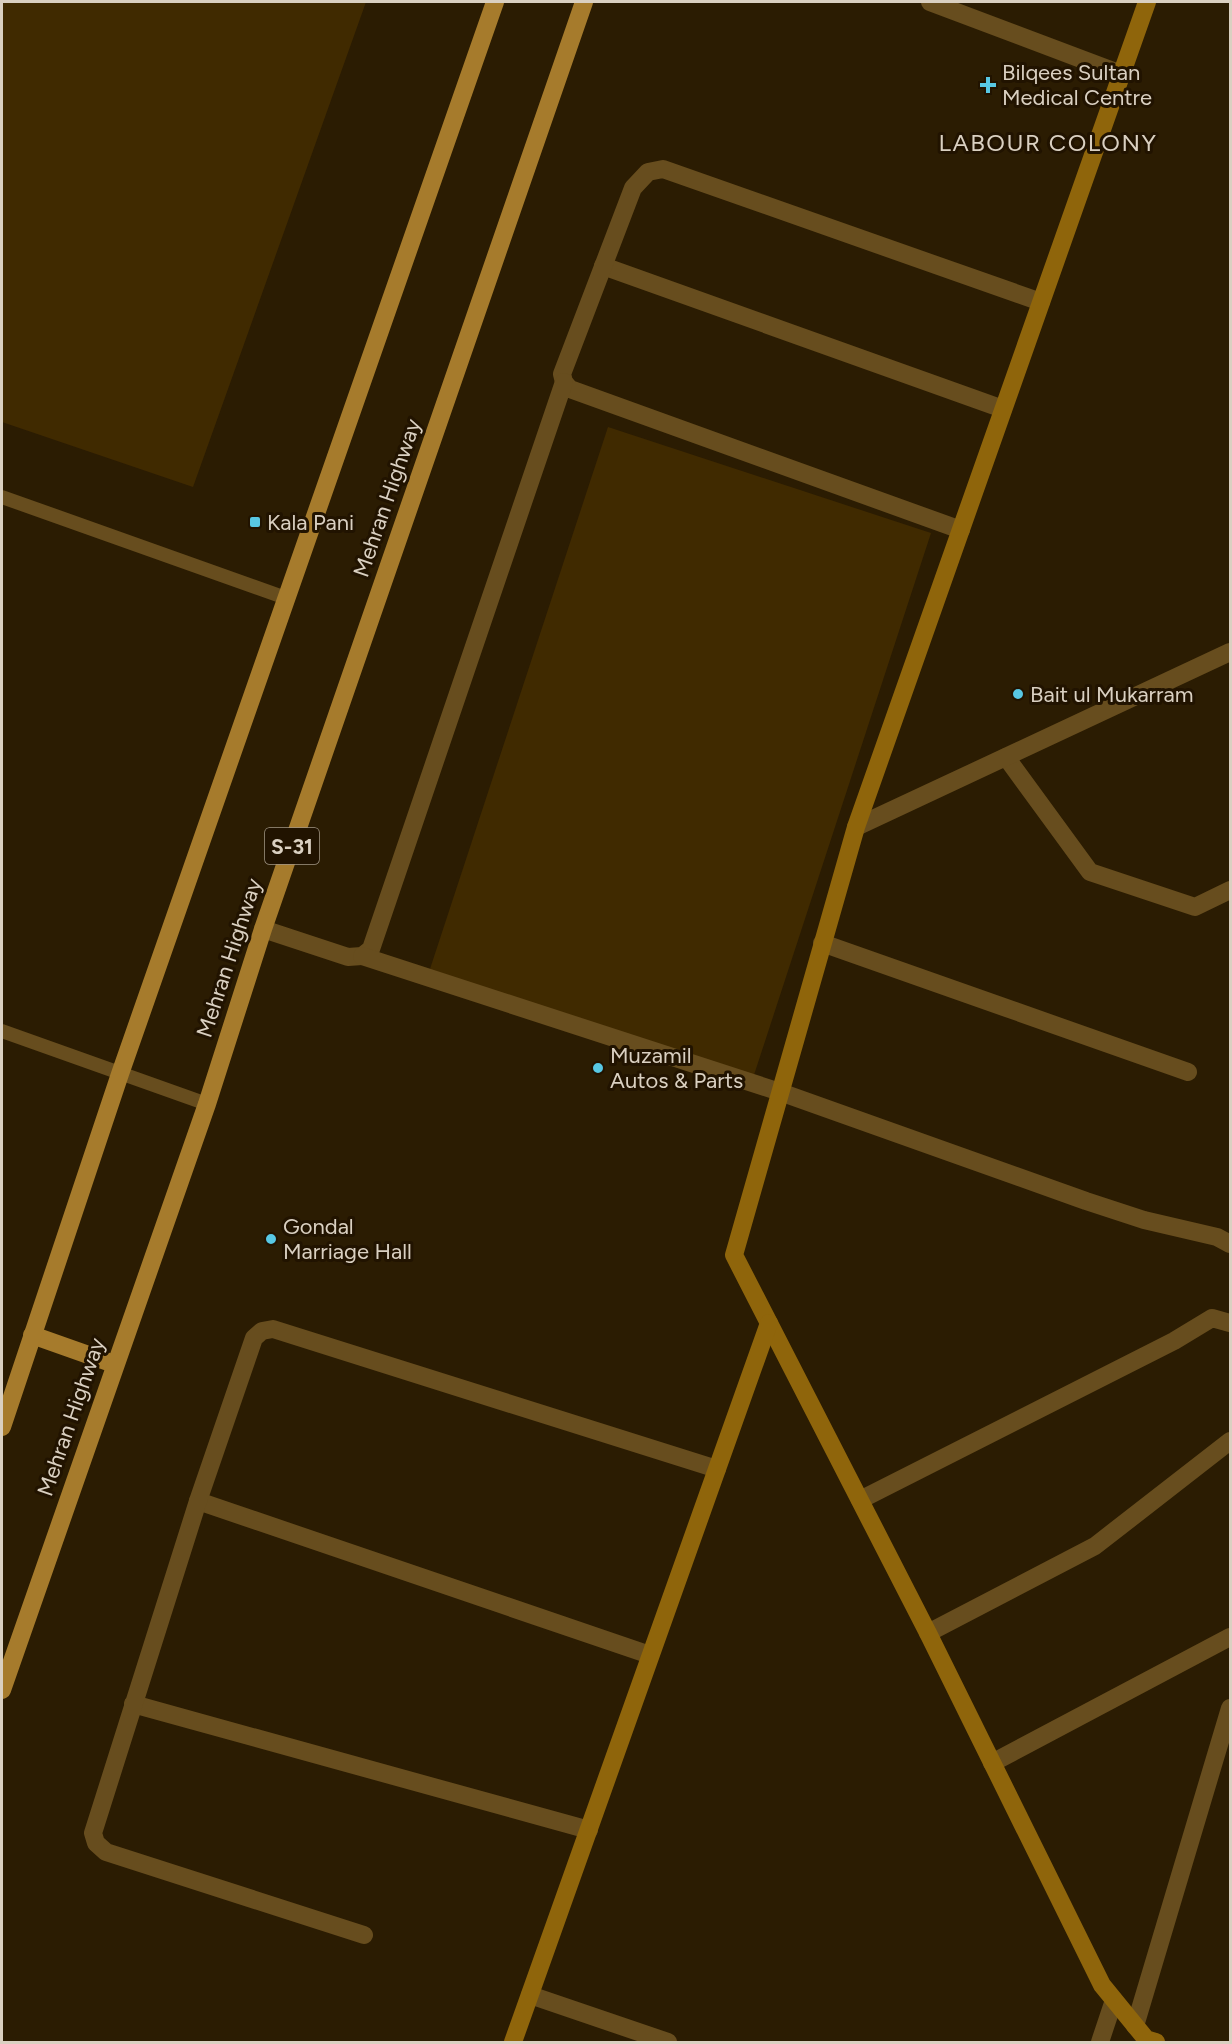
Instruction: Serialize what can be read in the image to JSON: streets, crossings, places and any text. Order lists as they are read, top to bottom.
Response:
{
  "streets": {
    "main road": ["Mehran Highway", "S-31"]
  },
  "districts": ["LABOUR COLONY"],
  "places": {
    "health": ["Bilqees Sultan Medical Centre"],
    "transit": ["Kala Pani"],
    "other": ["Bait ul Mukarram", "Muzamil Autos & Parts", "Gondal Marriage Hall"]
  }
}
